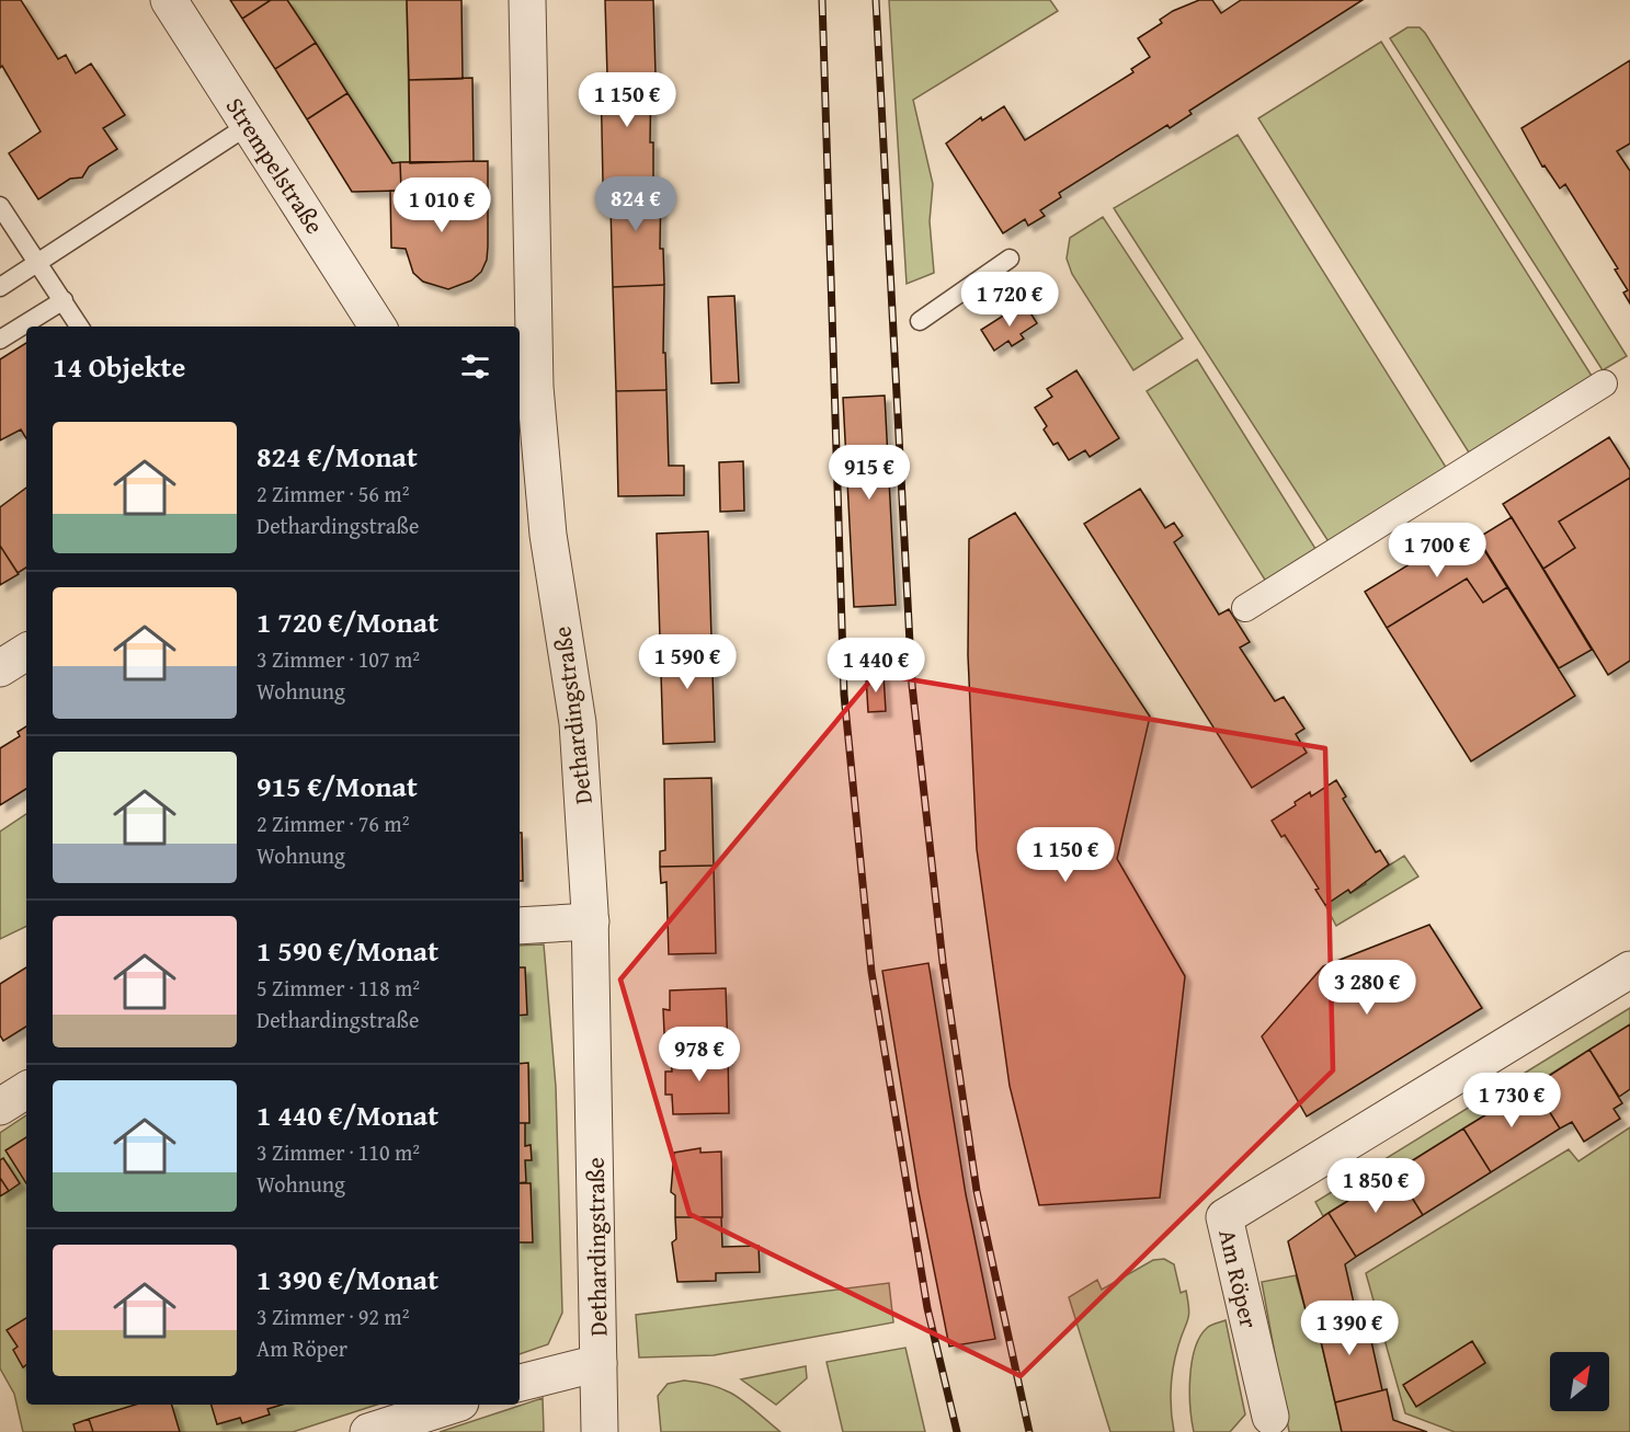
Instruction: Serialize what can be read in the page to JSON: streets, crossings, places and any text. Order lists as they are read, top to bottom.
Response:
{
  "streets": {
    "street": ["Strempelstraße", "Dethardingstraße", "Am Röper"]
  },
  "north": "top right",
  "page": {
    "price": [
      "1 150 €",
      "824 €",
      "1 010 €",
      "1 720 €",
      "915 €",
      "1 700 €",
      "1 590 €",
      "1 440 €",
      "1 150 €",
      "3 280 €",
      "978 €",
      "1 730 €",
      "1 850 €",
      "1 390 €"
    ],
    "heading": "14 Objekte",
    "list": [
      {
        "name": "824 €/Monat",
        "note": "2 Zimmer · 56 m² · Dethardingstraße"
      },
      {
        "name": "1 720 €/Monat",
        "note": "3 Zimmer · 107 m² · Wohnung"
      },
      {
        "name": "915 €/Monat",
        "note": "2 Zimmer · 76 m² · Wohnung"
      },
      {
        "name": "1 590 €/Monat",
        "note": "5 Zimmer · 118 m² · Dethardingstraße"
      },
      {
        "name": "1 440 €/Monat",
        "note": "3 Zimmer · 110 m² · Wohnung"
      },
      {
        "name": "1 390 €/Monat",
        "note": "3 Zimmer · 92 m² · Am Röper"
      }
    ]
  }
}
